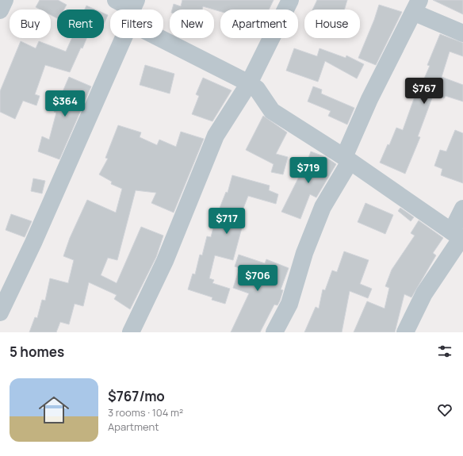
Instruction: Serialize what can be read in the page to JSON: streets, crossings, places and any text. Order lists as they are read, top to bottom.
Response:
{
  "page": {
    "chip": [
      "Buy",
      "Rent",
      "Filters",
      "New",
      "Apartment",
      "House"
    ],
    "price": [
      "$767",
      "$364",
      "$719",
      "$717",
      "$706"
    ],
    "heading": "5 homes",
    "list": [
      {
        "name": "$767/mo",
        "note": "3 rooms · 104 m² · Apartment"
      }
    ]
  }
}
